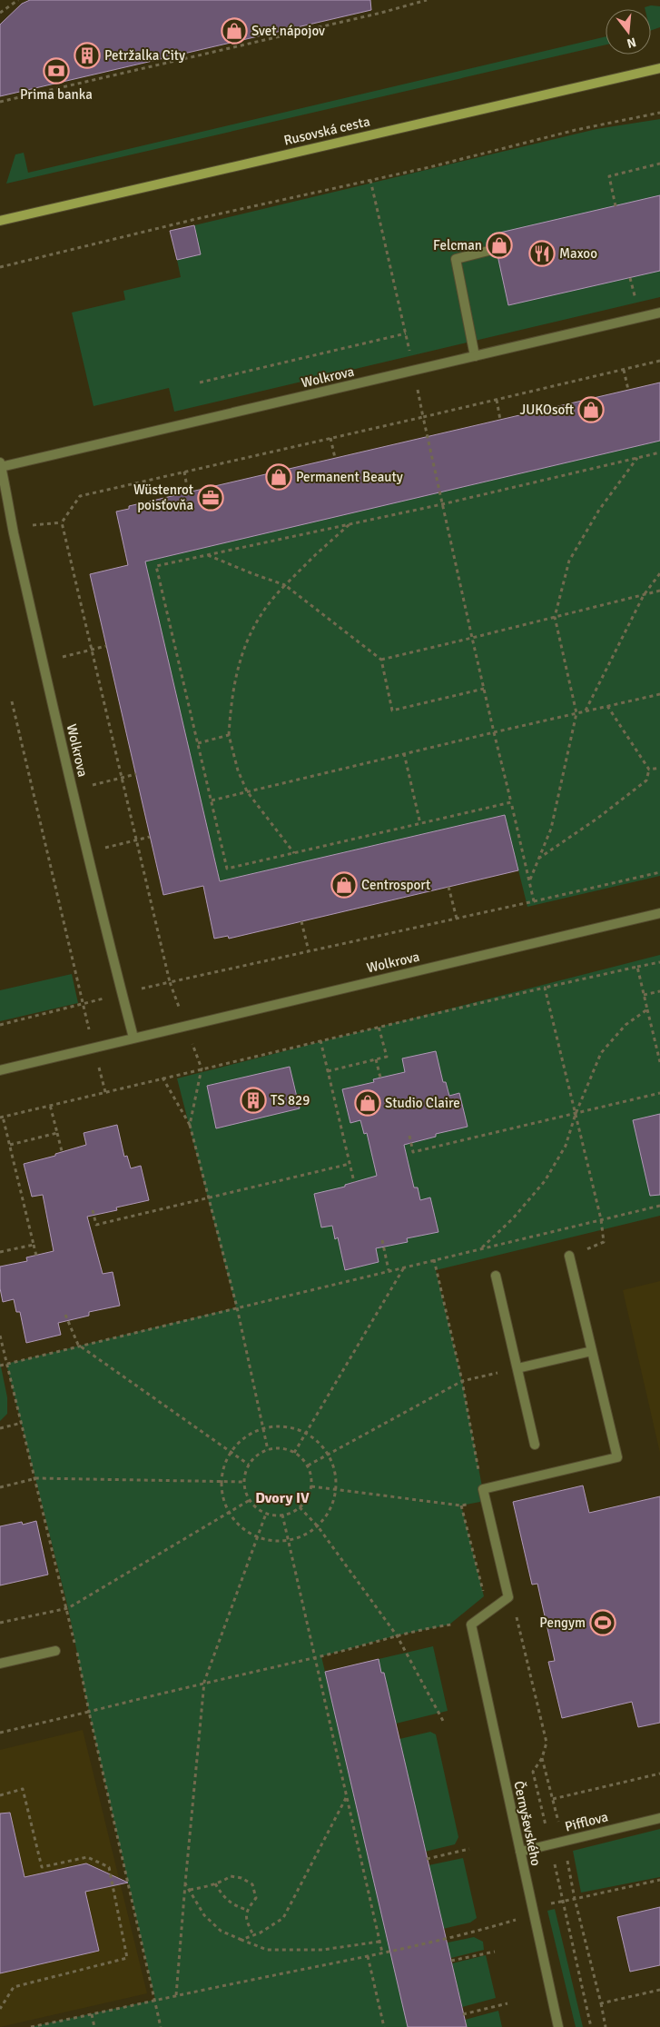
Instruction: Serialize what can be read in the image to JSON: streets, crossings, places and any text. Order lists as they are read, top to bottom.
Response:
{
  "streets": {
    "street": [
      "Rusovská cesta",
      "Wolkrova",
      "Pifflova",
      "Černyševského"
    ]
  },
  "crossings": [
    ["Pifflova", "Černyševského"]
  ],
  "districts": ["Dvory IV"],
  "places": {
    "shop": [
      "Svet nápojov",
      "Felcman",
      "JUKOsoft",
      "Permanent Beauty",
      "Centrosport",
      "Studio Claire"
    ],
    "building": ["Petržalka City", "TS 829"],
    "bank": ["Prima banka"],
    "restaurant": ["Maxoo"],
    "office": ["Wüstenrot poisťovňa"],
    "sports": ["Pengym"]
  },
  "north": "bottom"
}
